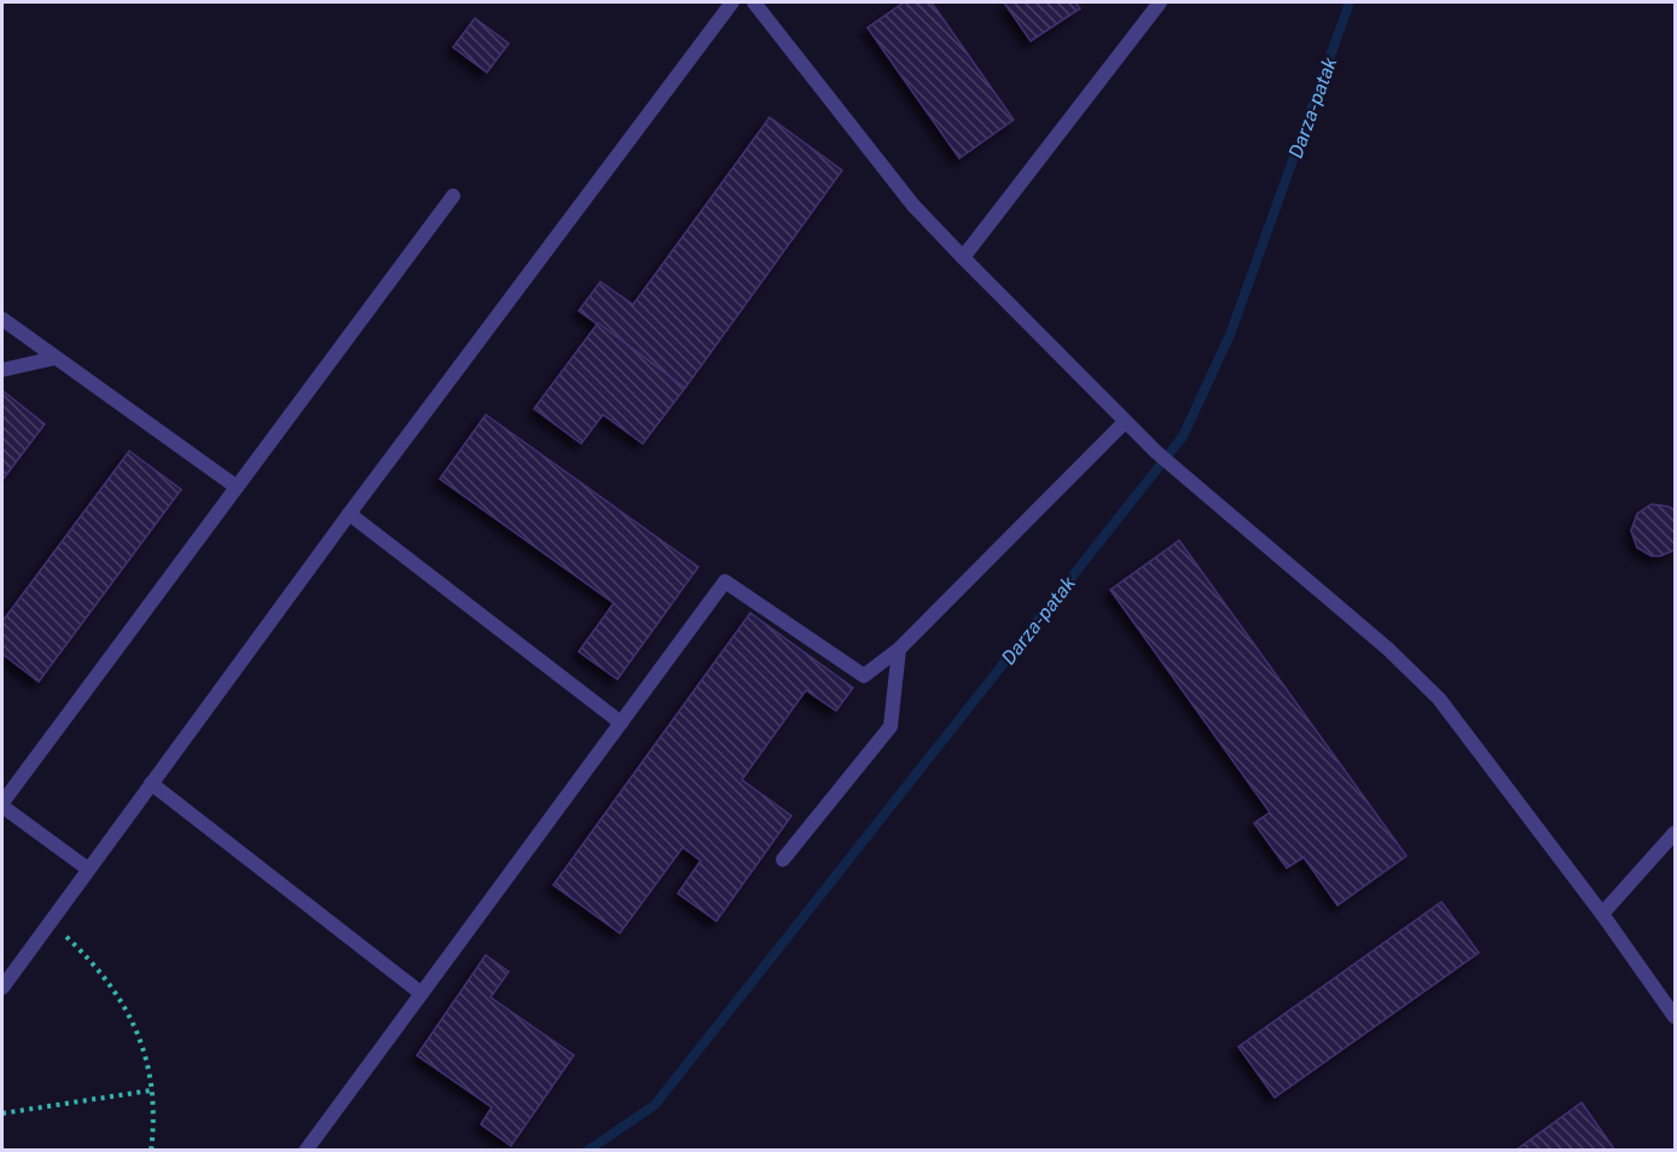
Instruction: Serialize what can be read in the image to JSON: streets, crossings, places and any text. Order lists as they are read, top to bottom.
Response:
{
  "water": ["Darza-patak"]
}
